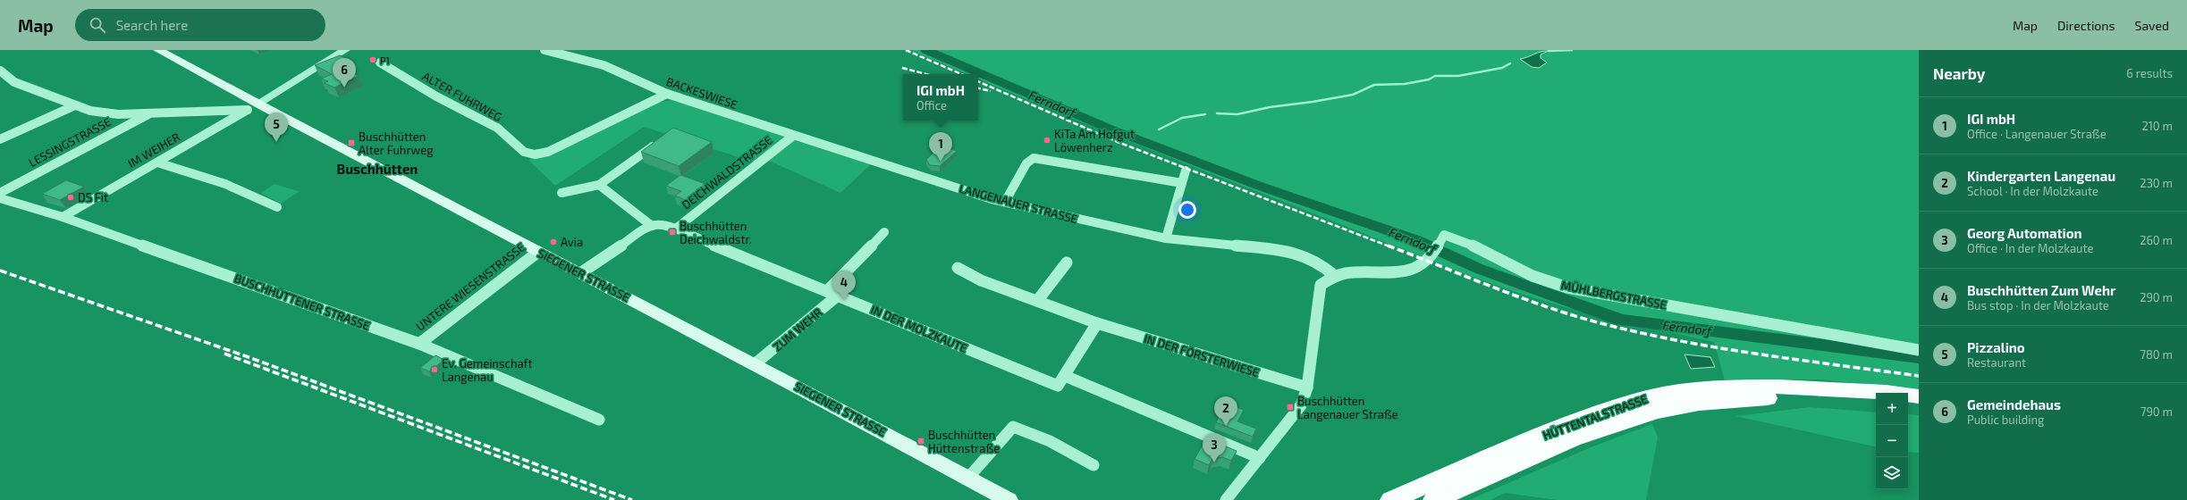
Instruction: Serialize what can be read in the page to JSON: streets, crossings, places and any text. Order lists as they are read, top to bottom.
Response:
{
  "streets": {
    "highway": ["HÜTTENTALSTRASSE"],
    "main road": ["SIEGENER STRASSE"],
    "street": [
      "BACKESWIESE",
      "ALTER FUHRWEG",
      "LESSINGSTRASSE",
      "IM WEIHER",
      "DEICHWALDSTRASSE",
      "LANGENAUER STRASSE",
      "UNTERE WIESENSTRASSE",
      "MÜHLBERGSTRASSE",
      "BUSCHHÜTTENER STRASSE",
      "IN DER MOLZKAUTE",
      "ZUM WEHR",
      "IN DER FÖRSTERWIESE"
    ]
  },
  "crossings": [
    ["BACKESWIESE", "ALTER FUHRWEG"],
    ["BACKESWIESE", "DEICHWALDSTRASSE"],
    ["BACKESWIESE", "LANGENAUER STRASSE"],
    ["IM WEIHER", "SIEGENER STRASSE"],
    ["IM WEIHER", "BUSCHHÜTTENER STRASSE"],
    ["DEICHWALDSTRASSE", "IN DER MOLZKAUTE"],
    ["LANGENAUER STRASSE", "MÜHLBERGSTRASSE"],
    ["SIEGENER STRASSE", "UNTERE WIESENSTRASSE"],
    ["SIEGENER STRASSE", "ZUM WEHR"],
    ["UNTERE WIESENSTRASSE", "BUSCHHÜTTENER STRASSE"],
    ["MÜHLBERGSTRASSE", "IN DER FÖRSTERWIESE"],
    ["IN DER MOLZKAUTE", "ZUM WEHR"]
  ],
  "districts": ["Buschhütten"],
  "water": ["Ferndorf"],
  "places": {
    "other": [
      "P1",
      "KiTa Am Hofgut Löwenherz",
      "DS Fit",
      "Avia",
      "Ev. Gemeinschaft Langenau"
    ],
    "transit": [
      "Buschhütten Alter Fuhrweg",
      "Buschhütten Deichwaldstr.",
      "Buschhütten Langenauer Straße",
      "Buschhütten Hüttenstraße"
    ]
  },
  "page": {
    "header": "Map",
    "search": "Search here",
    "nav": ["Map", "Directions", "Saved"],
    "heading": ["Nearby", "6 results"],
    "pins": [
      "6",
      "5",
      "1",
      "4",
      "2",
      "3"
    ],
    "popup": ["IGI mbH", "Office"],
    "list": [
      {
        "mark": "1",
        "name": "IGI mbH",
        "note": "Office · Langenauer Straße",
        "value": "210 m"
      },
      {
        "mark": "2",
        "name": "Kindergarten Langenau",
        "note": "School · In der Molzkaute",
        "value": "230 m"
      },
      {
        "mark": "3",
        "name": "Georg Automation",
        "note": "Office · In der Molzkaute",
        "value": "260 m"
      },
      {
        "mark": "4",
        "name": "Buschhütten Zum Wehr",
        "note": "Bus stop · In der Molzkaute",
        "value": "290 m"
      },
      {
        "mark": "5",
        "name": "Pizzalino",
        "note": "Restaurant",
        "value": "780 m"
      },
      {
        "mark": "6",
        "name": "Gemeindehaus",
        "note": "Public building",
        "value": "790 m"
      }
    ],
    "map_buttons": ["+", "−"]
  }
}
